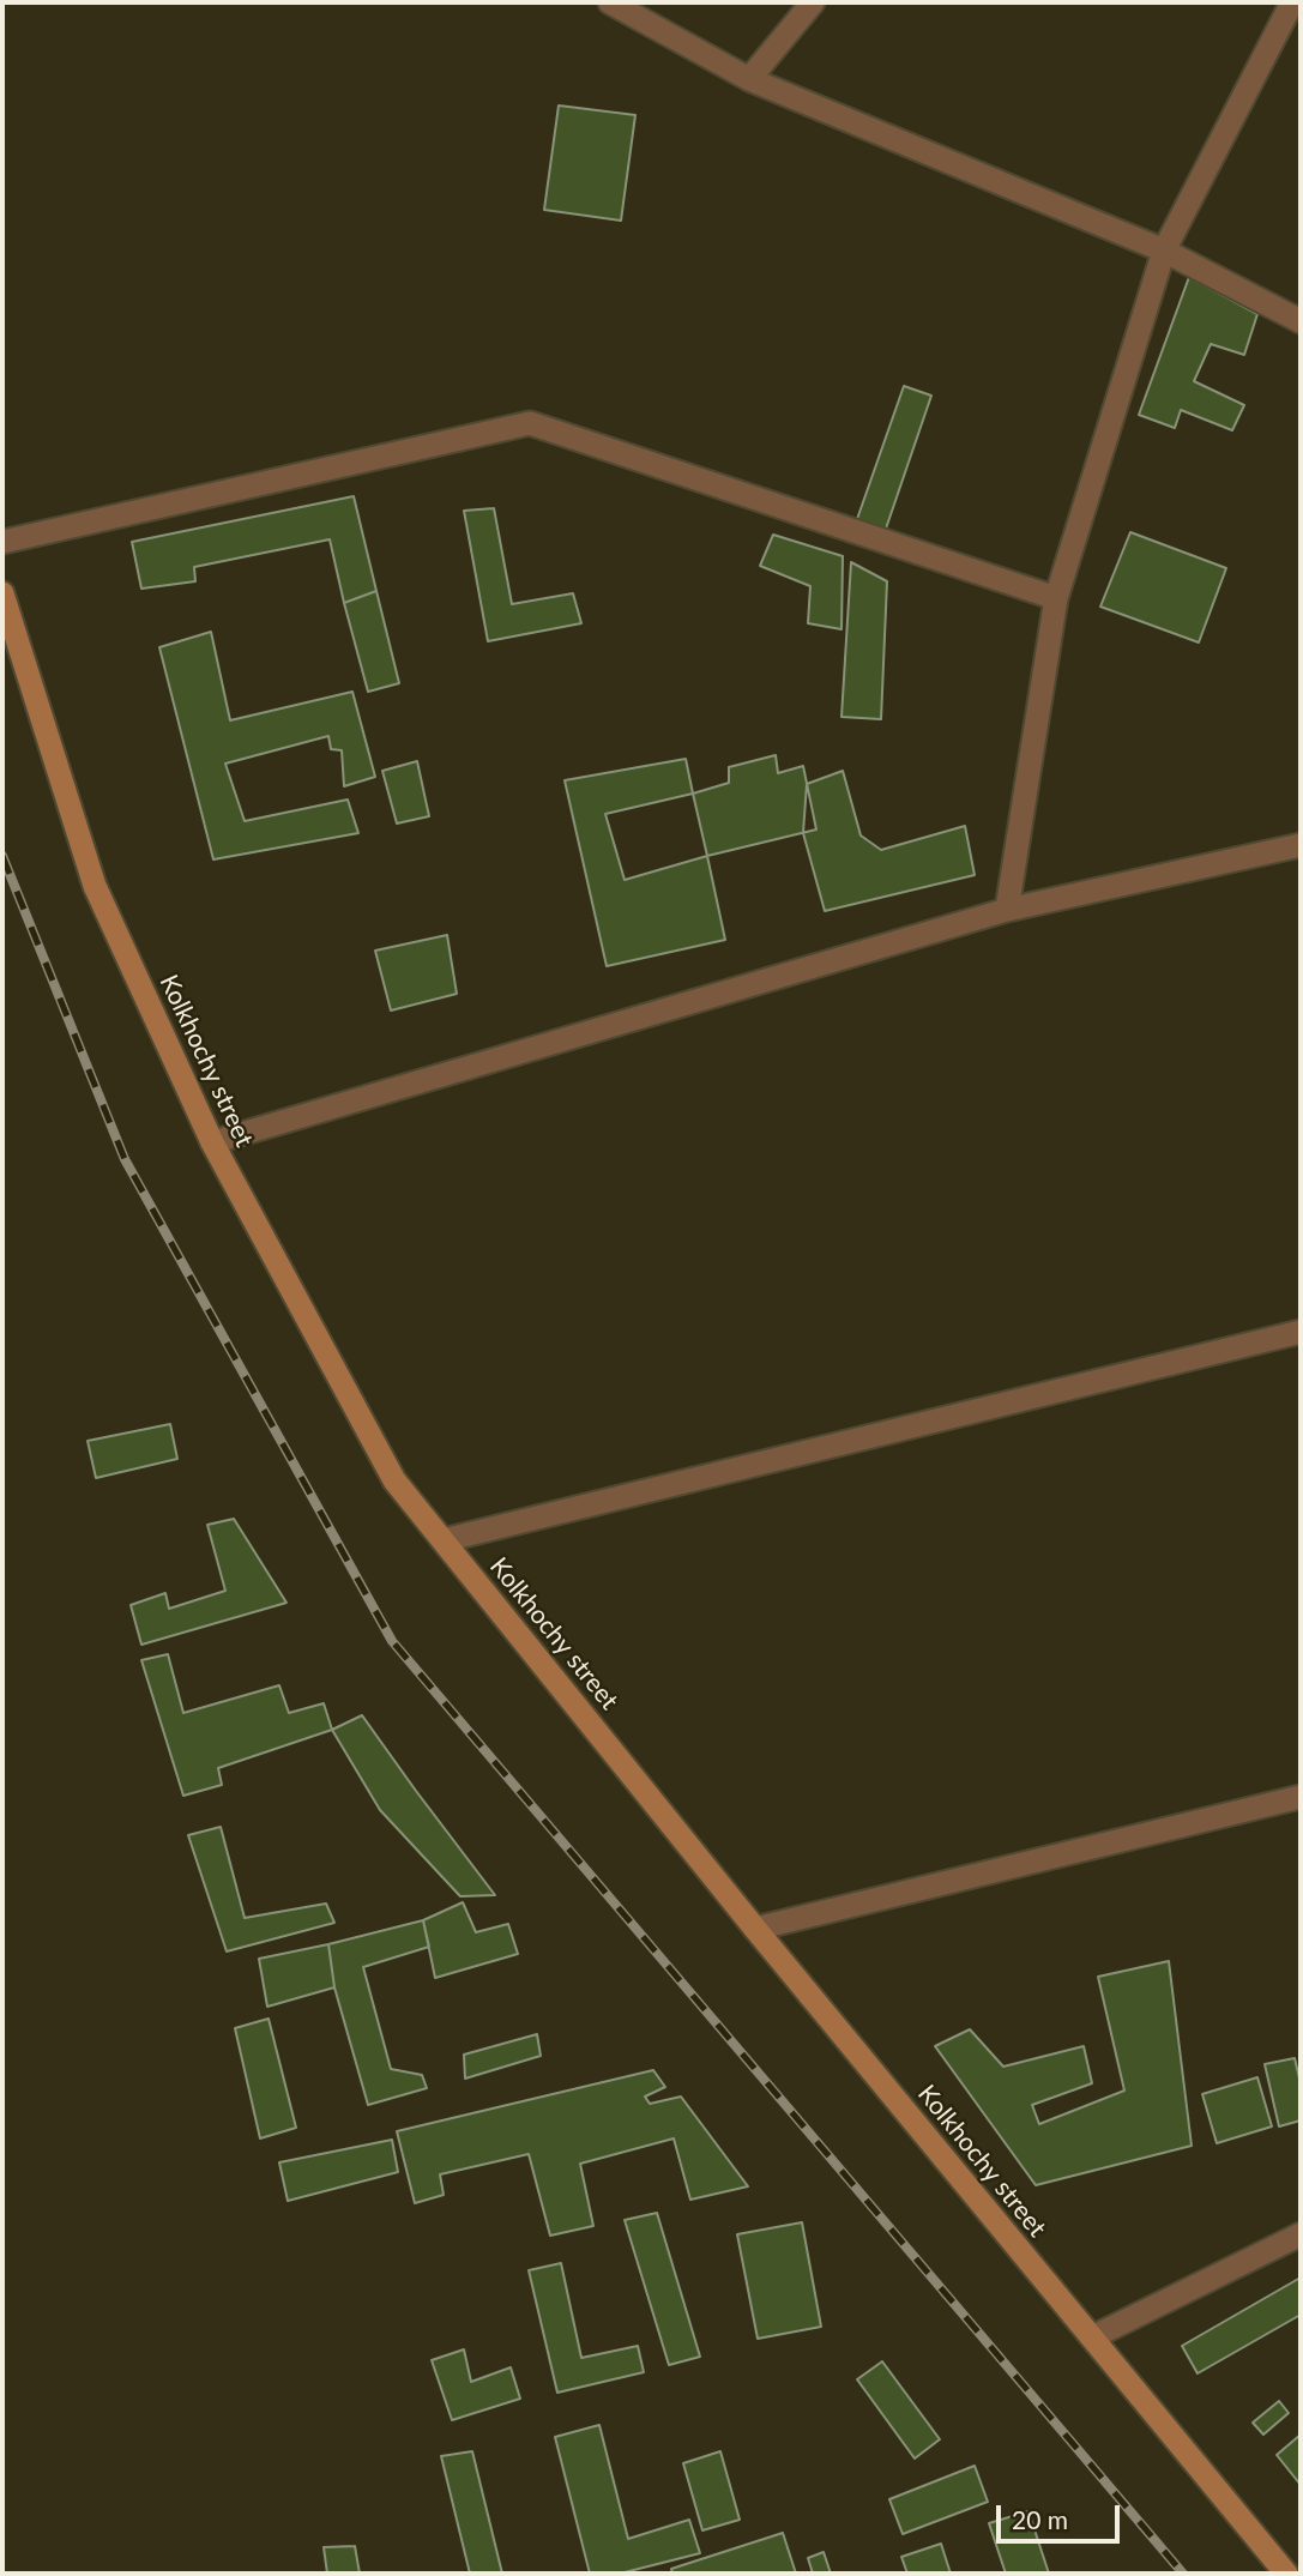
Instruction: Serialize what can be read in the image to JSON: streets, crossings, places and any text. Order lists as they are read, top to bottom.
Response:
{
  "streets": {
    "main road": ["Kolkhochy street"]
  },
  "scale_bar": "20 m"
}
